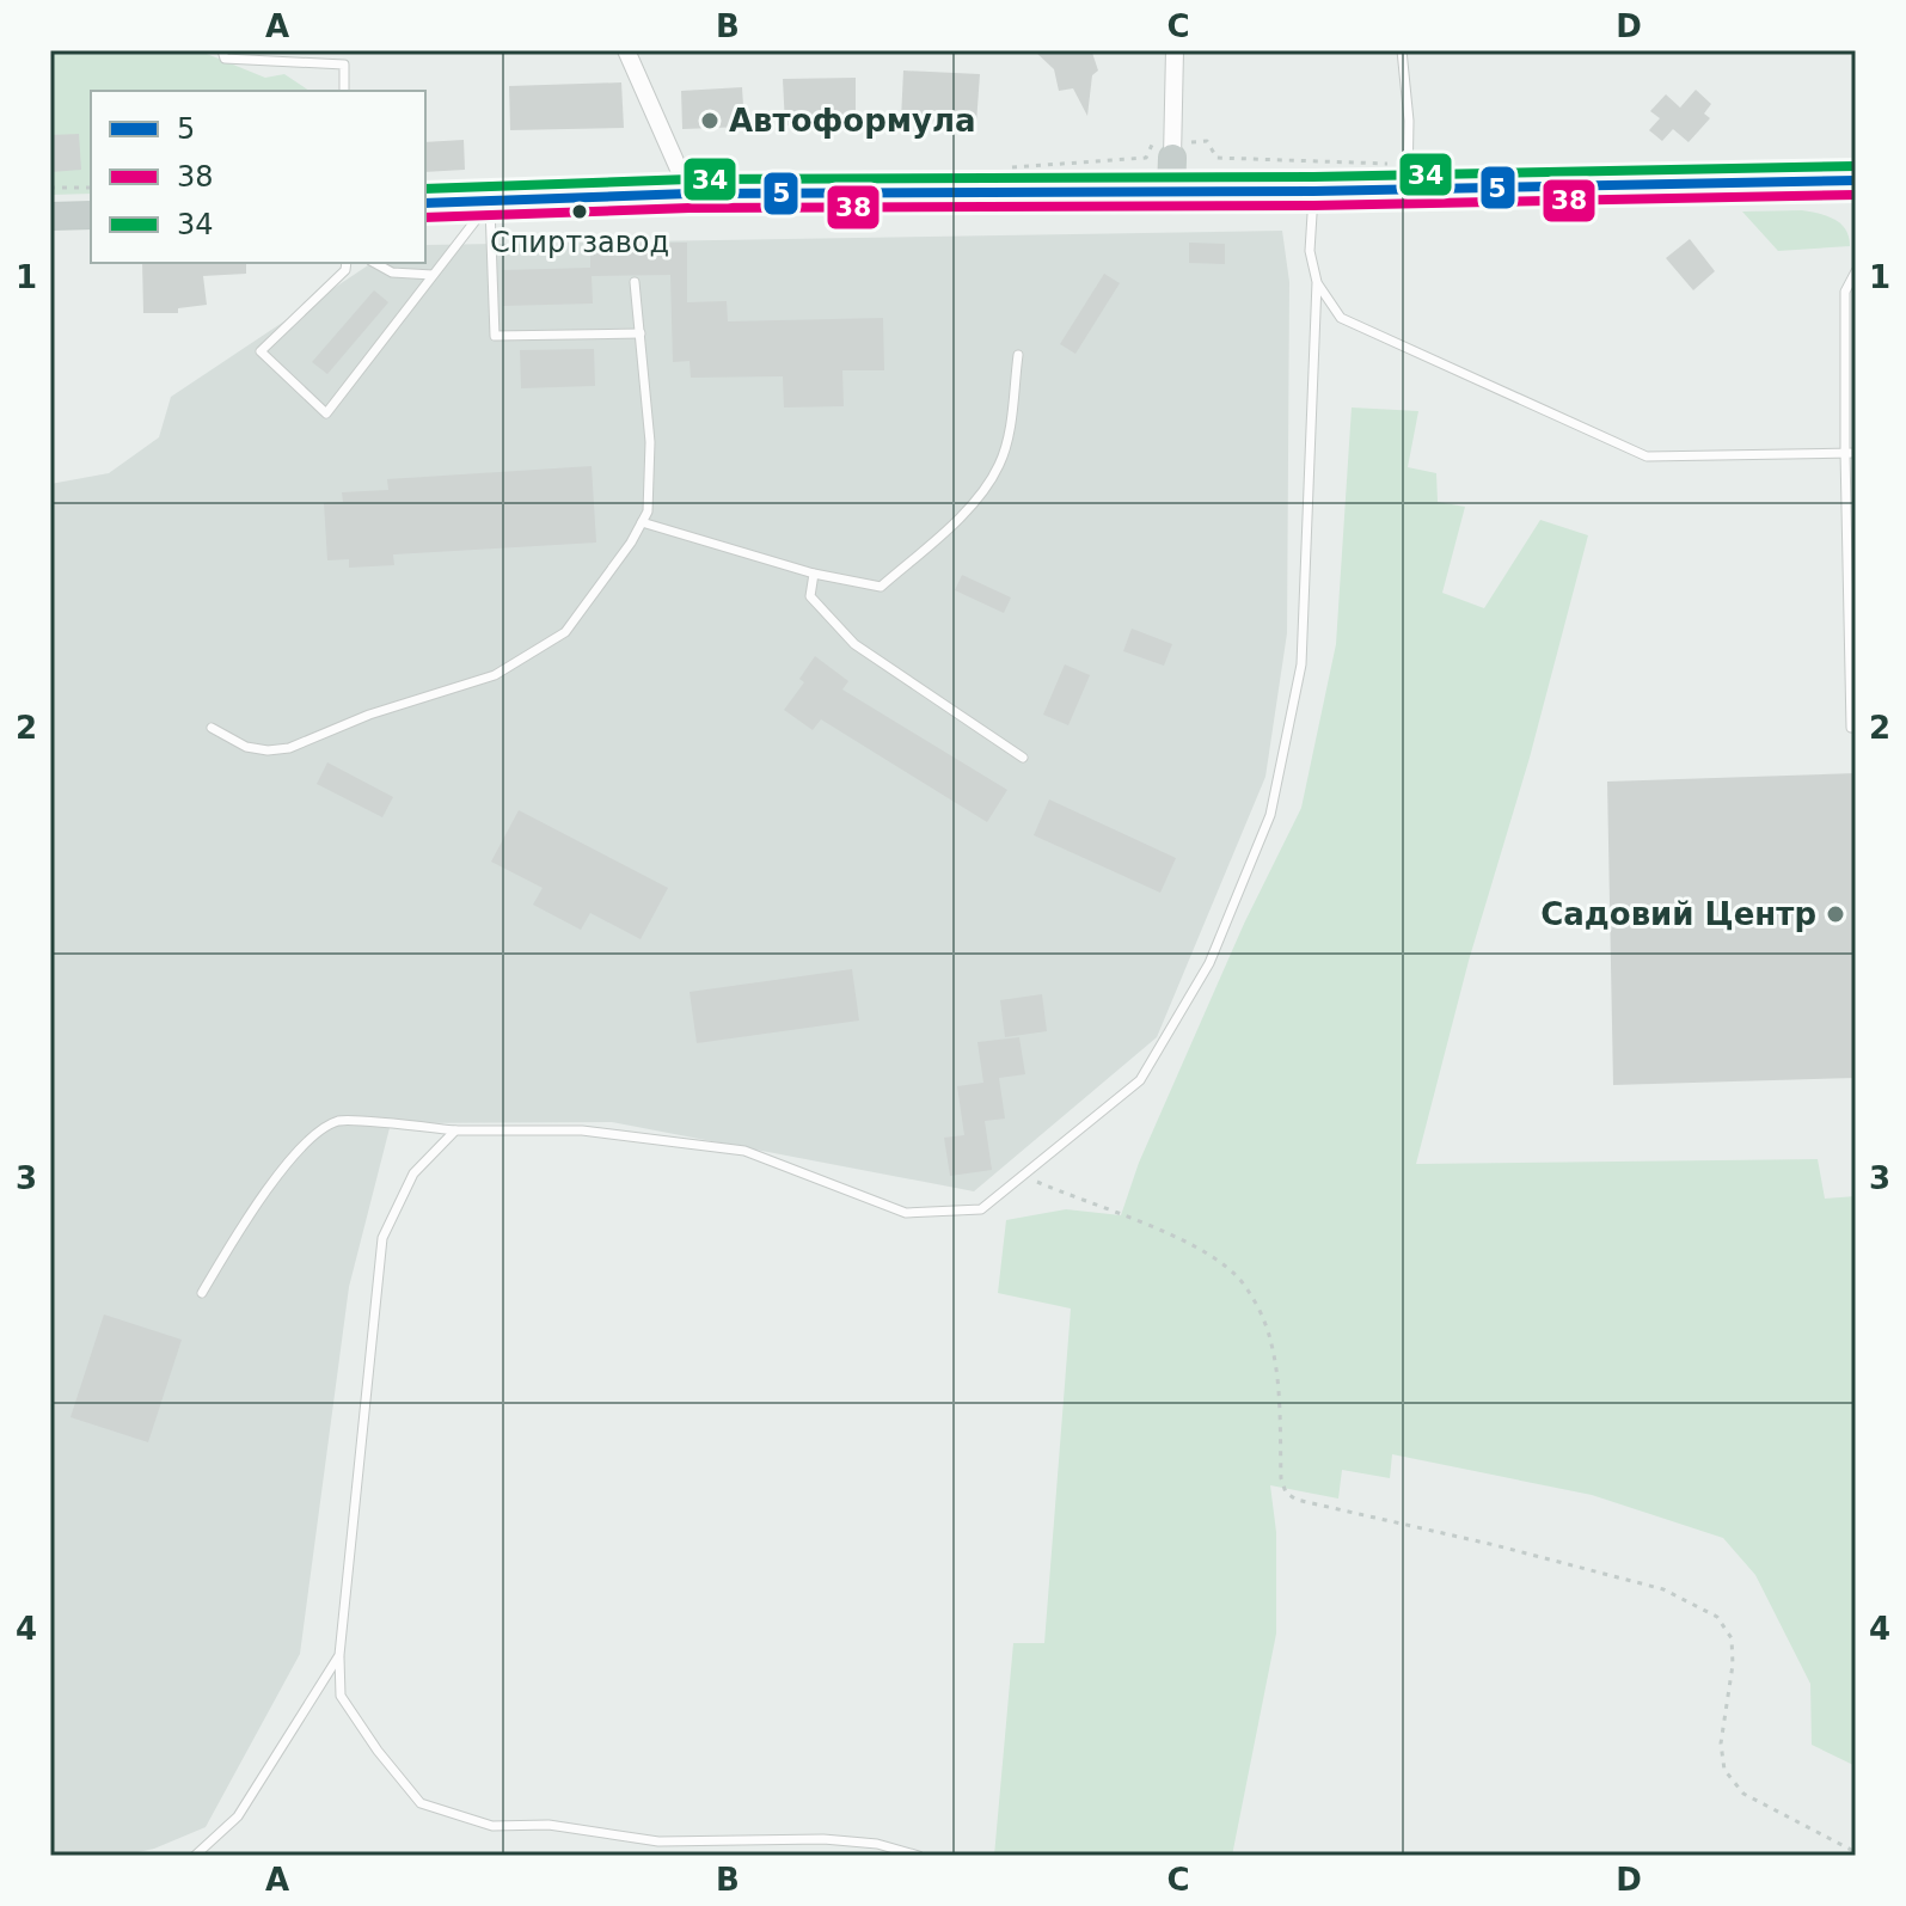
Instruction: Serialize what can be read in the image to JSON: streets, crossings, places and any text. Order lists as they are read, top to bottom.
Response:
{
  "places": ["Автоформула", "Спиртзавод", "Садовий Центр"],
  "lines": ["transit line 34", "transit line 5", "transit line 38"],
  "legend": ["5", "38", "34"],
  "grid": {
    "columns": [
      "A",
      "B",
      "C",
      "D"
    ],
    "rows": [
      "1",
      "2",
      "3",
      "4"
    ]
  }
}
